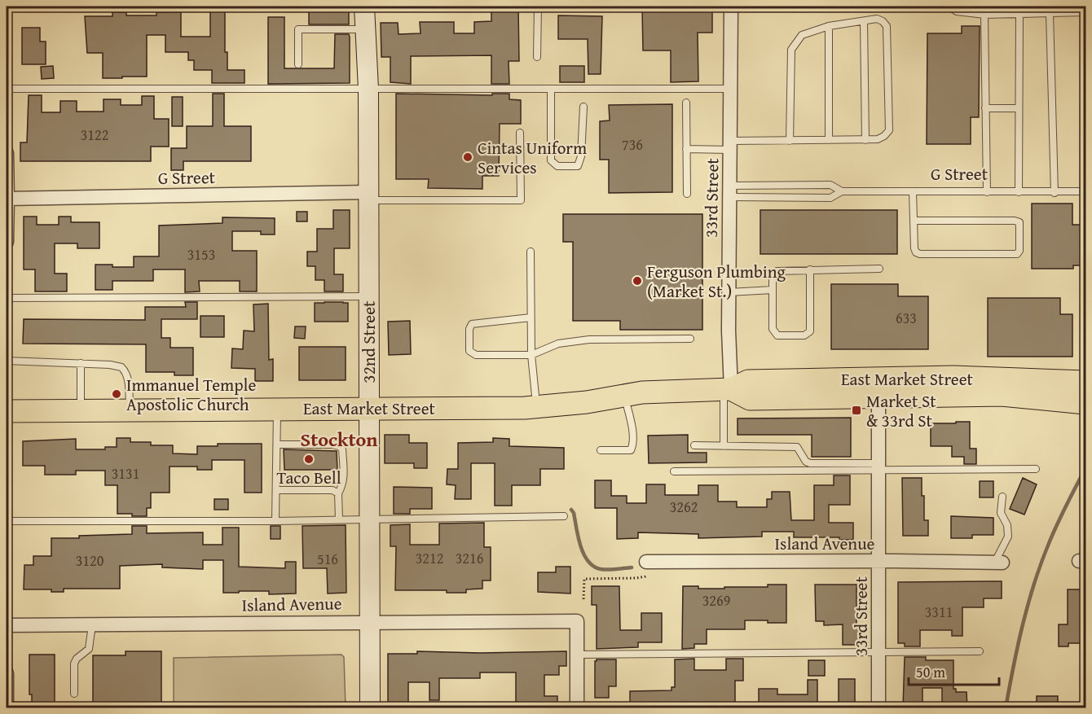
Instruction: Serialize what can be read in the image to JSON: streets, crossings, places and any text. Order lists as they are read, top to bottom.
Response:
{
  "streets": {
    "main road": ["32nd Street", "East Market Street"],
    "street": ["G Street", "33rd Street", "Island Avenue"]
  },
  "crossings": [
    ["G Street", "33rd Street"],
    ["G Street", "32nd Street"],
    ["33rd Street", "East Market Street"],
    ["33rd Street", "Island Avenue"],
    ["32nd Street", "East Market Street"],
    ["32nd Street", "Island Avenue"]
  ],
  "districts": ["Stockton"],
  "places": {
    "other": [
      "Cintas Uniform Services",
      "Ferguson Plumbing (Market St.)",
      "Immanuel Temple Apostolic Church",
      "Taco Bell"
    ],
    "transit": ["Market St & 33rd St"]
  },
  "house_numbers": [
    "3122",
    "736",
    "3153",
    "633",
    "3131",
    "3262",
    "3212",
    "3216",
    "516",
    "3120",
    "3269",
    "3311"
  ],
  "scale_bar": "50 m"
}
